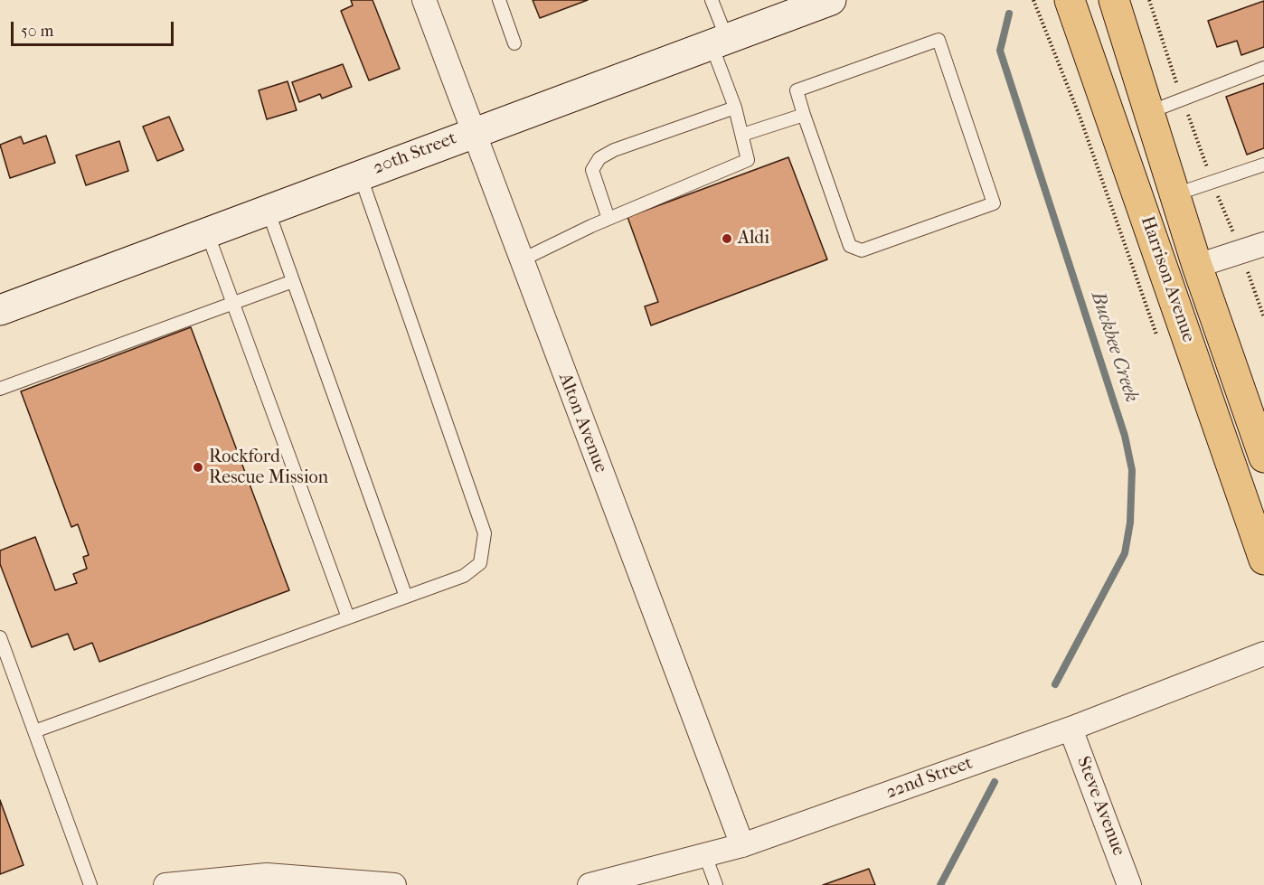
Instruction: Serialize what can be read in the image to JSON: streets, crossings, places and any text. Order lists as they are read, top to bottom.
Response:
{
  "streets": {
    "main road": ["Harrison Avenue"],
    "street": [
      "20th Street",
      "Alton Avenue",
      "22nd Street",
      "Steve Avenue"
    ]
  },
  "crossings": [
    ["20th Street", "Alton Avenue"],
    ["Alton Avenue", "22nd Street"],
    ["22nd Street", "Steve Avenue"]
  ],
  "water": ["Buckbee Creek"],
  "places": ["Aldi", "Rockford Rescue Mission"],
  "scale_bar": "50 m"
}
